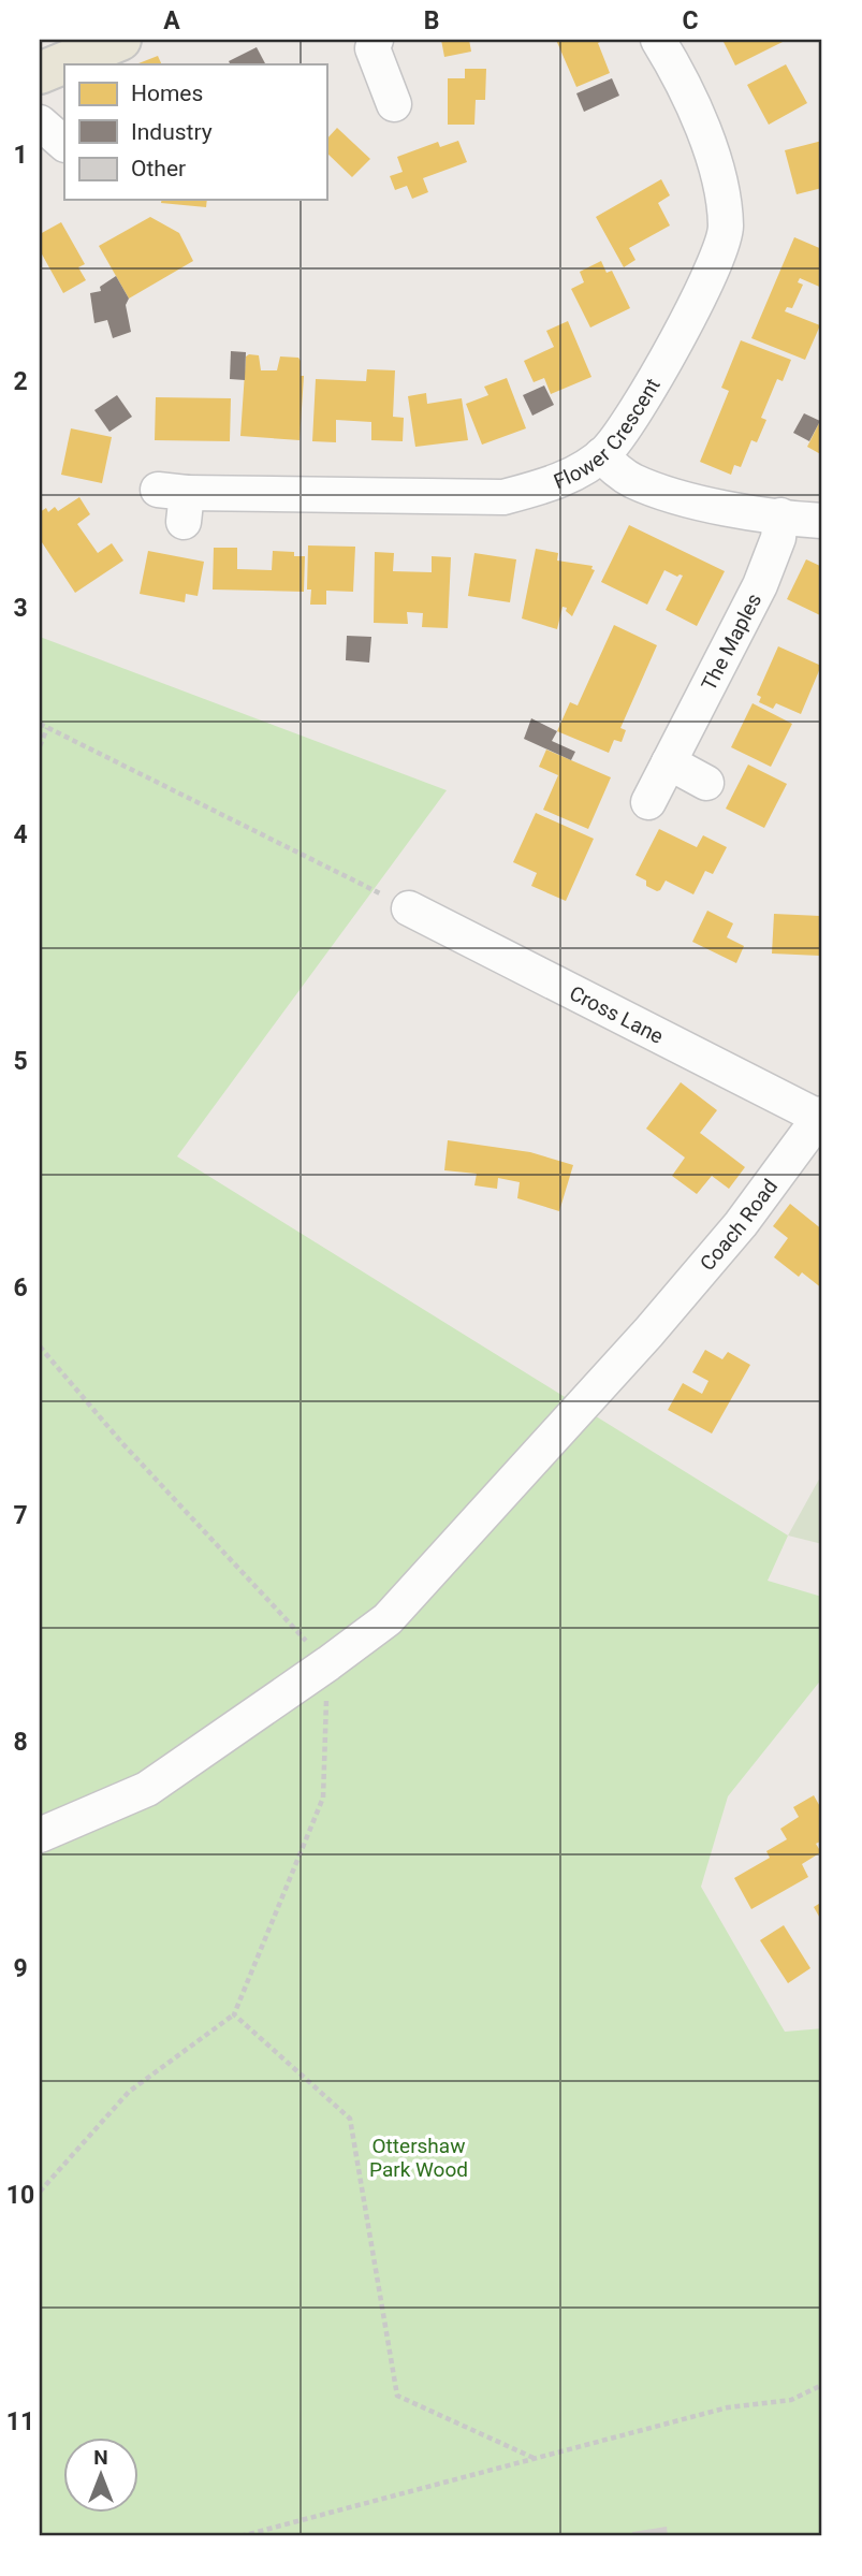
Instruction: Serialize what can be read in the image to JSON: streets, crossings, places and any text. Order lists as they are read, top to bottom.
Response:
{
  "streets": {
    "street": [
      "Flower Crescent",
      "The Maples",
      "Cross Lane",
      "Coach Road"
    ]
  },
  "crossings": [
    ["Cross Lane", "Coach Road"]
  ],
  "parks": ["Ottershaw Park Wood"],
  "legend": ["Homes", "Industry", "Other"],
  "north": "top",
  "grid": {
    "columns": ["A", "B", "C"],
    "rows": [
      "1",
      "2",
      "3",
      "4",
      "5",
      "6",
      "7",
      "8",
      "9",
      "10",
      "11"
    ]
  }
}
